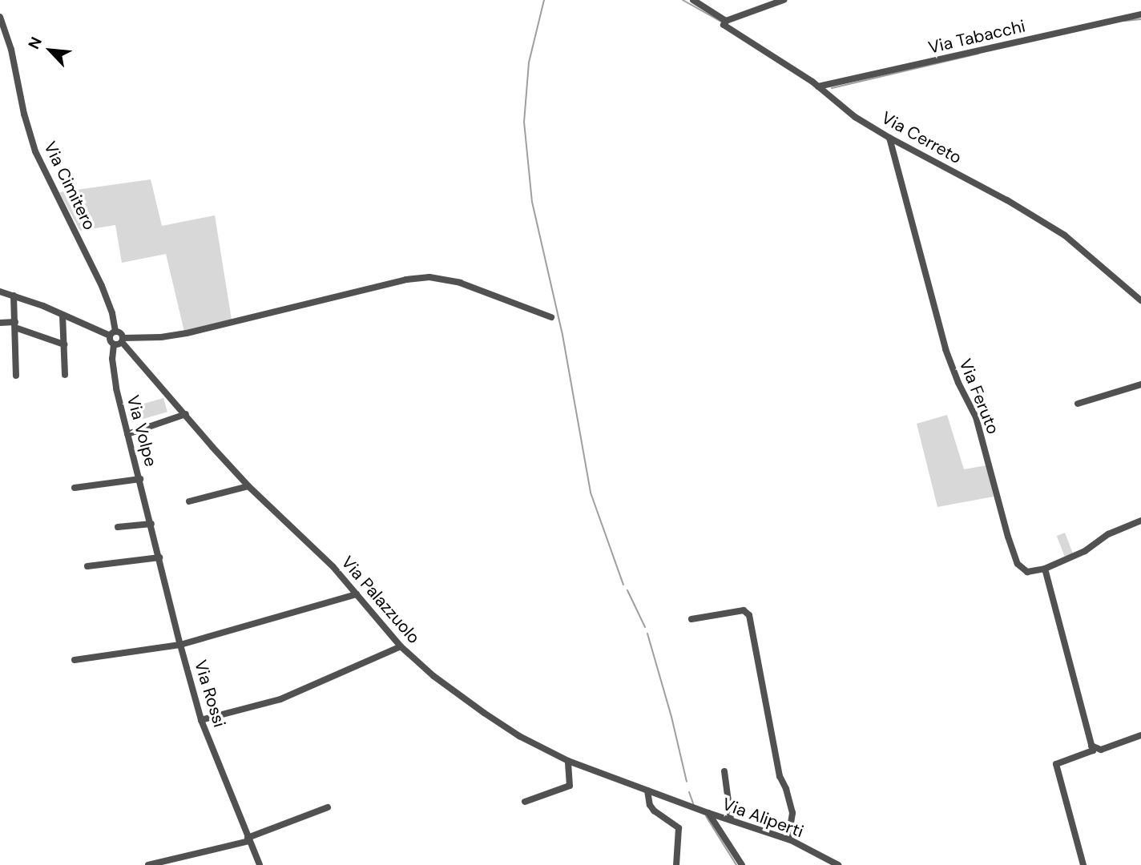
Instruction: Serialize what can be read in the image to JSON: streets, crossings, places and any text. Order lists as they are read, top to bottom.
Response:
{
  "streets": {
    "street": [
      "Via Tabacchi",
      "Via Cerreto",
      "Via Cimitero",
      "Via Feruto",
      "Via Volpe",
      "Via Palazzuolo",
      "Via Rossi",
      "Via Aliperti"
    ]
  },
  "crossings": [
    ["Via Tabacchi", "Via Cerreto"],
    ["Via Cerreto", "Via Feruto"],
    ["Via Cimitero", "Via Volpe"],
    ["Via Cimitero", "Via Palazzuolo"],
    ["Via Volpe", "Via Rossi"],
    ["Via Palazzuolo", "Via Aliperti"]
  ],
  "north": "top left"
}
